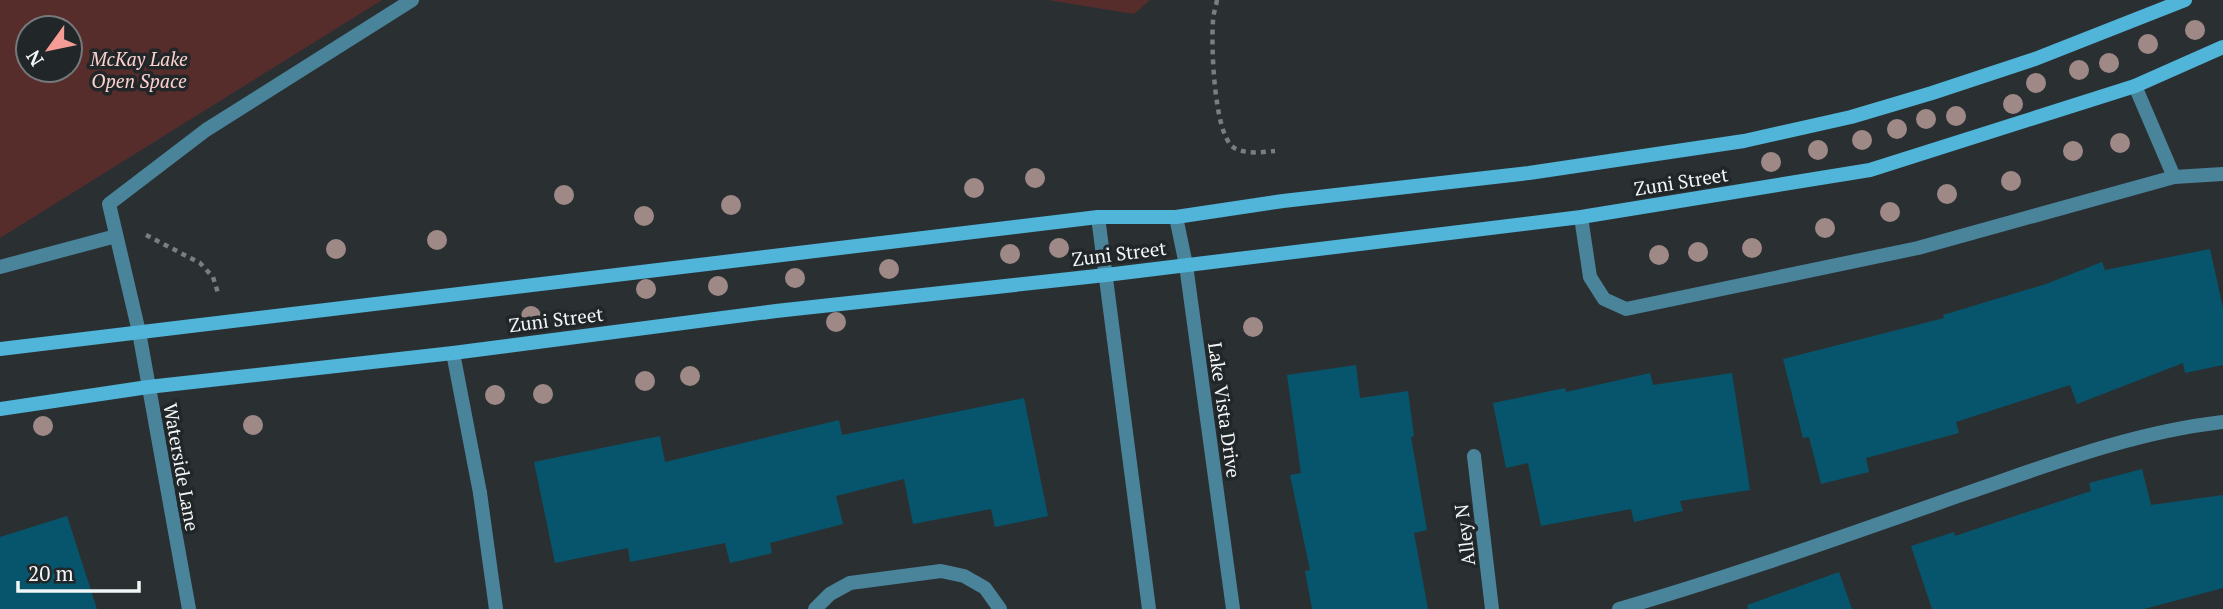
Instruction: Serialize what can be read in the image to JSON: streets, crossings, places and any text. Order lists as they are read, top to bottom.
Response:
{
  "streets": {
    "main road": ["Zuni Street"],
    "street": ["Lake Vista Drive", "Waterside Lane", "Alley N"]
  },
  "crossings": [
    ["Zuni Street", "Lake Vista Drive"],
    ["Zuni Street", "Waterside Lane"]
  ],
  "parks": ["McKay Lake Open Space"],
  "scale_bar": "20 m",
  "north": "bottom left"
}
